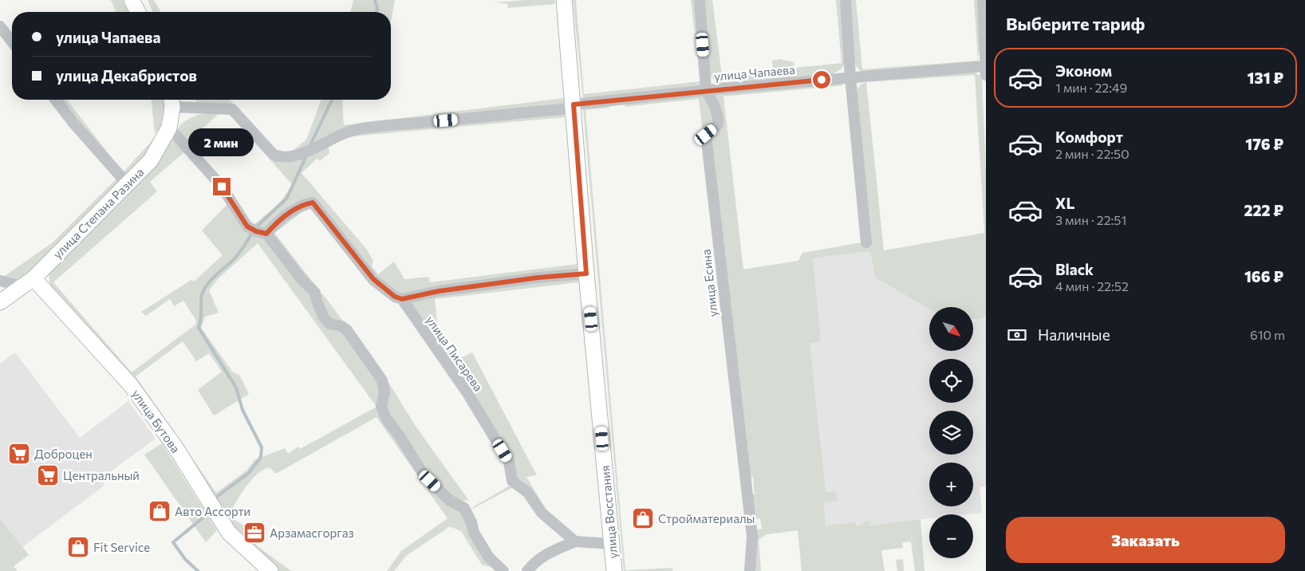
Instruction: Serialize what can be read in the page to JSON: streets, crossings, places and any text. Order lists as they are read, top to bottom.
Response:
{
  "streets": {
    "street": [
      "улица Чапаева",
      "улица Степана Разина",
      "улица Есина",
      "улица Писарева",
      "улица Бутова",
      "улица Восстания"
    ]
  },
  "crossings": [
    ["улица Чапаева", "улица Степана Разина"],
    ["улица Чапаева", "улица Есина"],
    ["улица Чапаева", "улица Восстания"],
    ["улица Степана Разина", "улица Бутова"]
  ],
  "places": {
    "supermarket": ["Доброцен", "Центральный"],
    "shop": ["Авто Ассорти", "Стройматериалы", "Fit Service"],
    "office": ["Арзамасгоргаз"]
  },
  "north": "bottom right",
  "page": {
    "heading": "Выберите тариф",
    "banner": ["улица Чапаева", "улица Декабристов"],
    "list": [
      {
        "name": "Эконом",
        "note": "1 мин · 22:49",
        "value": "131 ₽"
      },
      {
        "name": "Комфорт",
        "note": "2 мин · 22:50",
        "value": "176 ₽"
      },
      {
        "name": "XL",
        "note": "3 мин · 22:51",
        "value": "222 ₽"
      },
      {
        "name": "Black",
        "note": "4 мин · 22:52",
        "value": "166 ₽"
      }
    ],
    "bubble": "2 мин",
    "map_buttons": ["+", "−"],
    "pay": ["Наличные", "610 m"],
    "buttons": "Заказать"
  }
}
